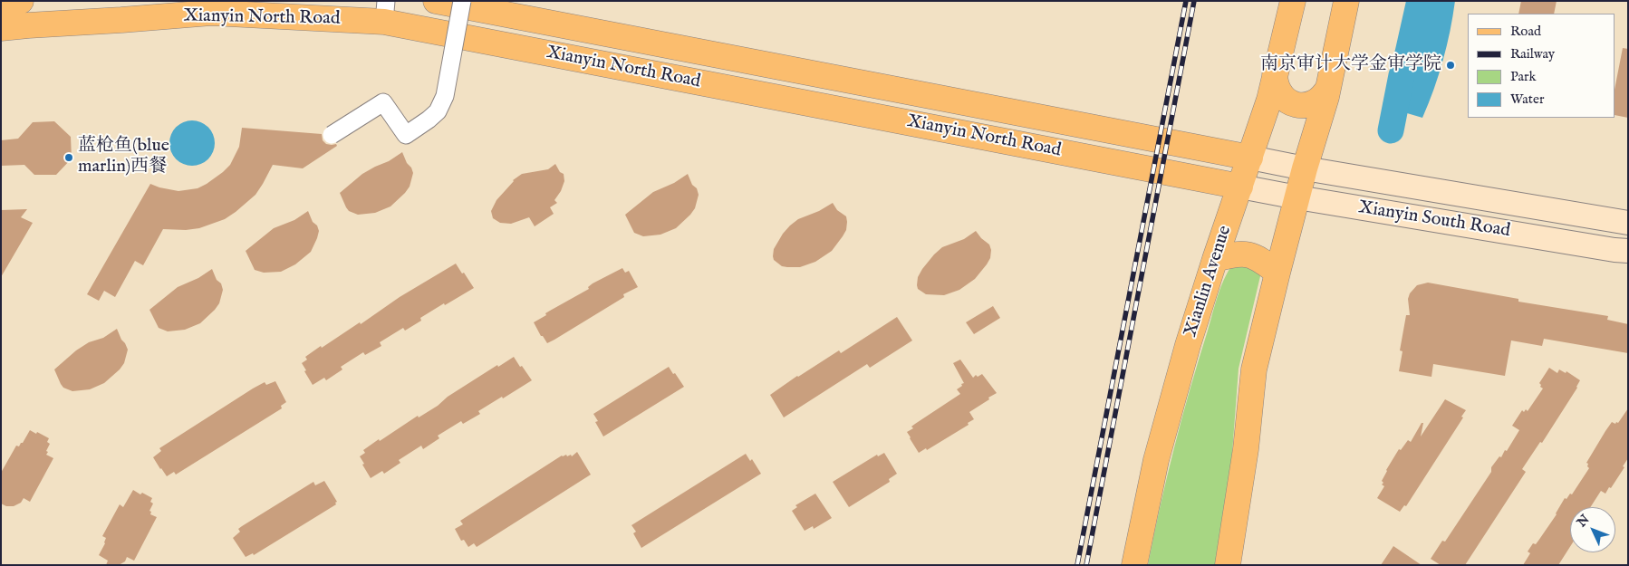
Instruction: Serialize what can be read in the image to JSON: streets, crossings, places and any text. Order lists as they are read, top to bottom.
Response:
{
  "streets": {
    "main road": ["Xianyin North Road", "Xianlin Avenue"],
    "street": ["Xianyin South Road"]
  },
  "crossings": [
    ["Xianyin North Road", "Xianyin South Road"],
    ["Xianyin North Road", "Xianlin Avenue"],
    ["Xianyin South Road", "Xianlin Avenue"]
  ],
  "places": ["南京审计大学金审学院", "蓝枪鱼(blue marlin)西餐"],
  "legend": [
    "Road",
    "Railway",
    "Park",
    "Water"
  ],
  "north": "top left"
}
